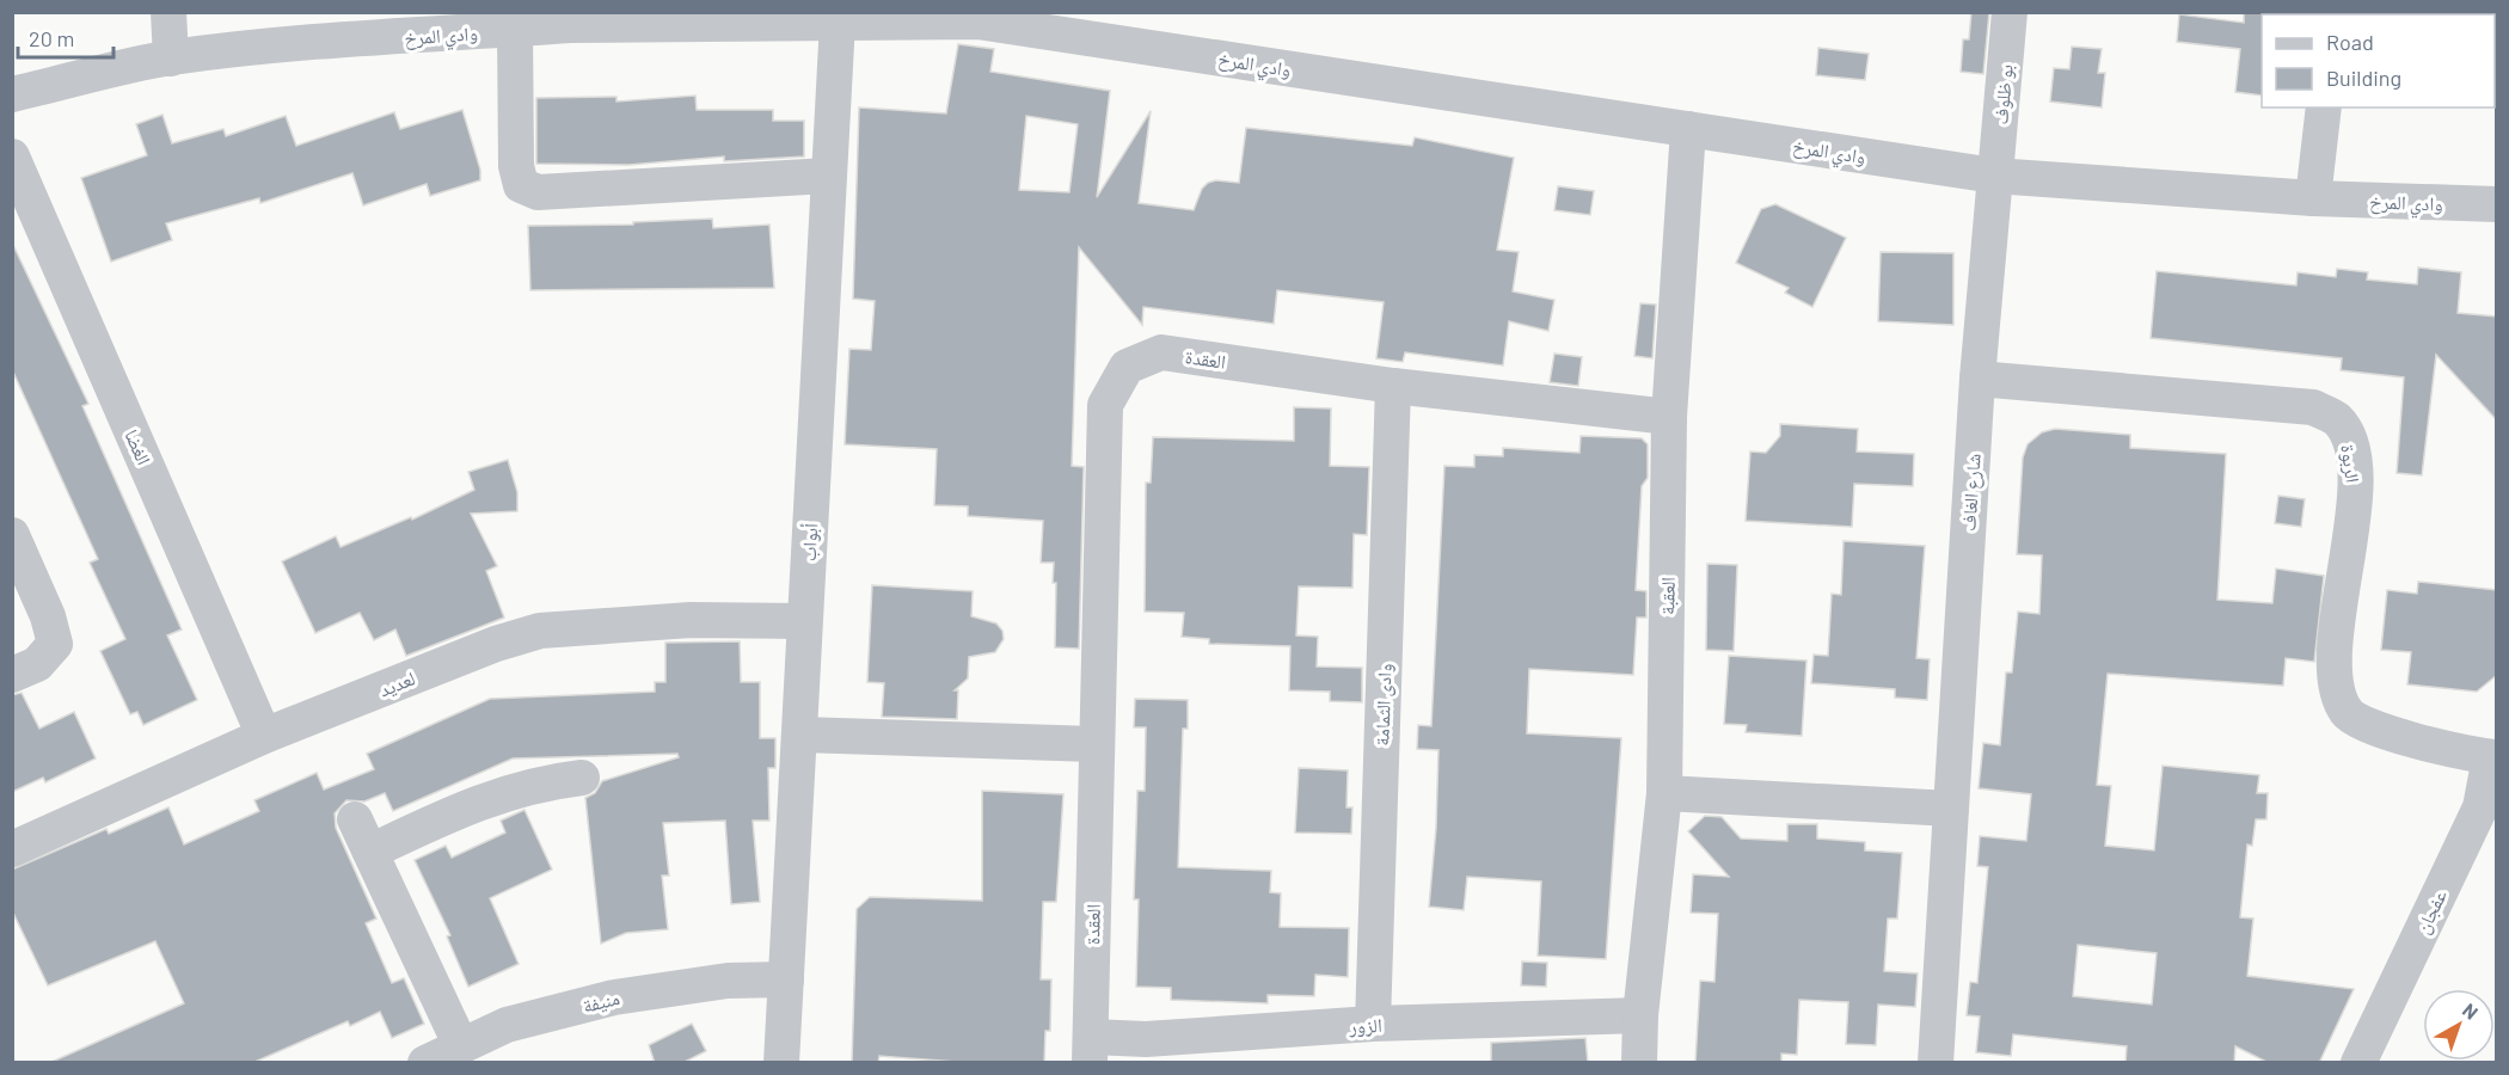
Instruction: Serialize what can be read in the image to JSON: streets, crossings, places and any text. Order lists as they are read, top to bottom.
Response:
{
  "streets": {
    "street": [
      "وادي المرخ",
      "بو ظلوف",
      "العقدة",
      "الغضا",
      "الربوة",
      "شارع الغاف",
      "أبواب",
      "العقبة",
      "لعديد",
      "وادى الثمامة",
      "عفجان",
      "منيفة",
      "الزور"
    ]
  },
  "crossings": [
    ["وادي المرخ", "بو ظلوف"],
    ["وادي المرخ", "شارع الغاف"],
    ["وادي المرخ", "أبواب"],
    ["وادي المرخ", "العقبة"],
    ["بو ظلوف", "شارع الغاف"],
    ["العقدة", "العقبة"],
    ["العقدة", "وادى الثمامة"],
    ["العقدة", "الزور"],
    ["الغضا", "لعديد"],
    ["الربوة", "شارع الغاف"],
    ["الربوة", "عفجان"],
    ["أبواب", "لعديد"],
    ["أبواب", "منيفة"],
    ["العقبة", "الزور"],
    ["وادى الثمامة", "الزور"]
  ],
  "legend": ["Road", "Building"],
  "scale_bar": "20 m",
  "north": "top right"
}
